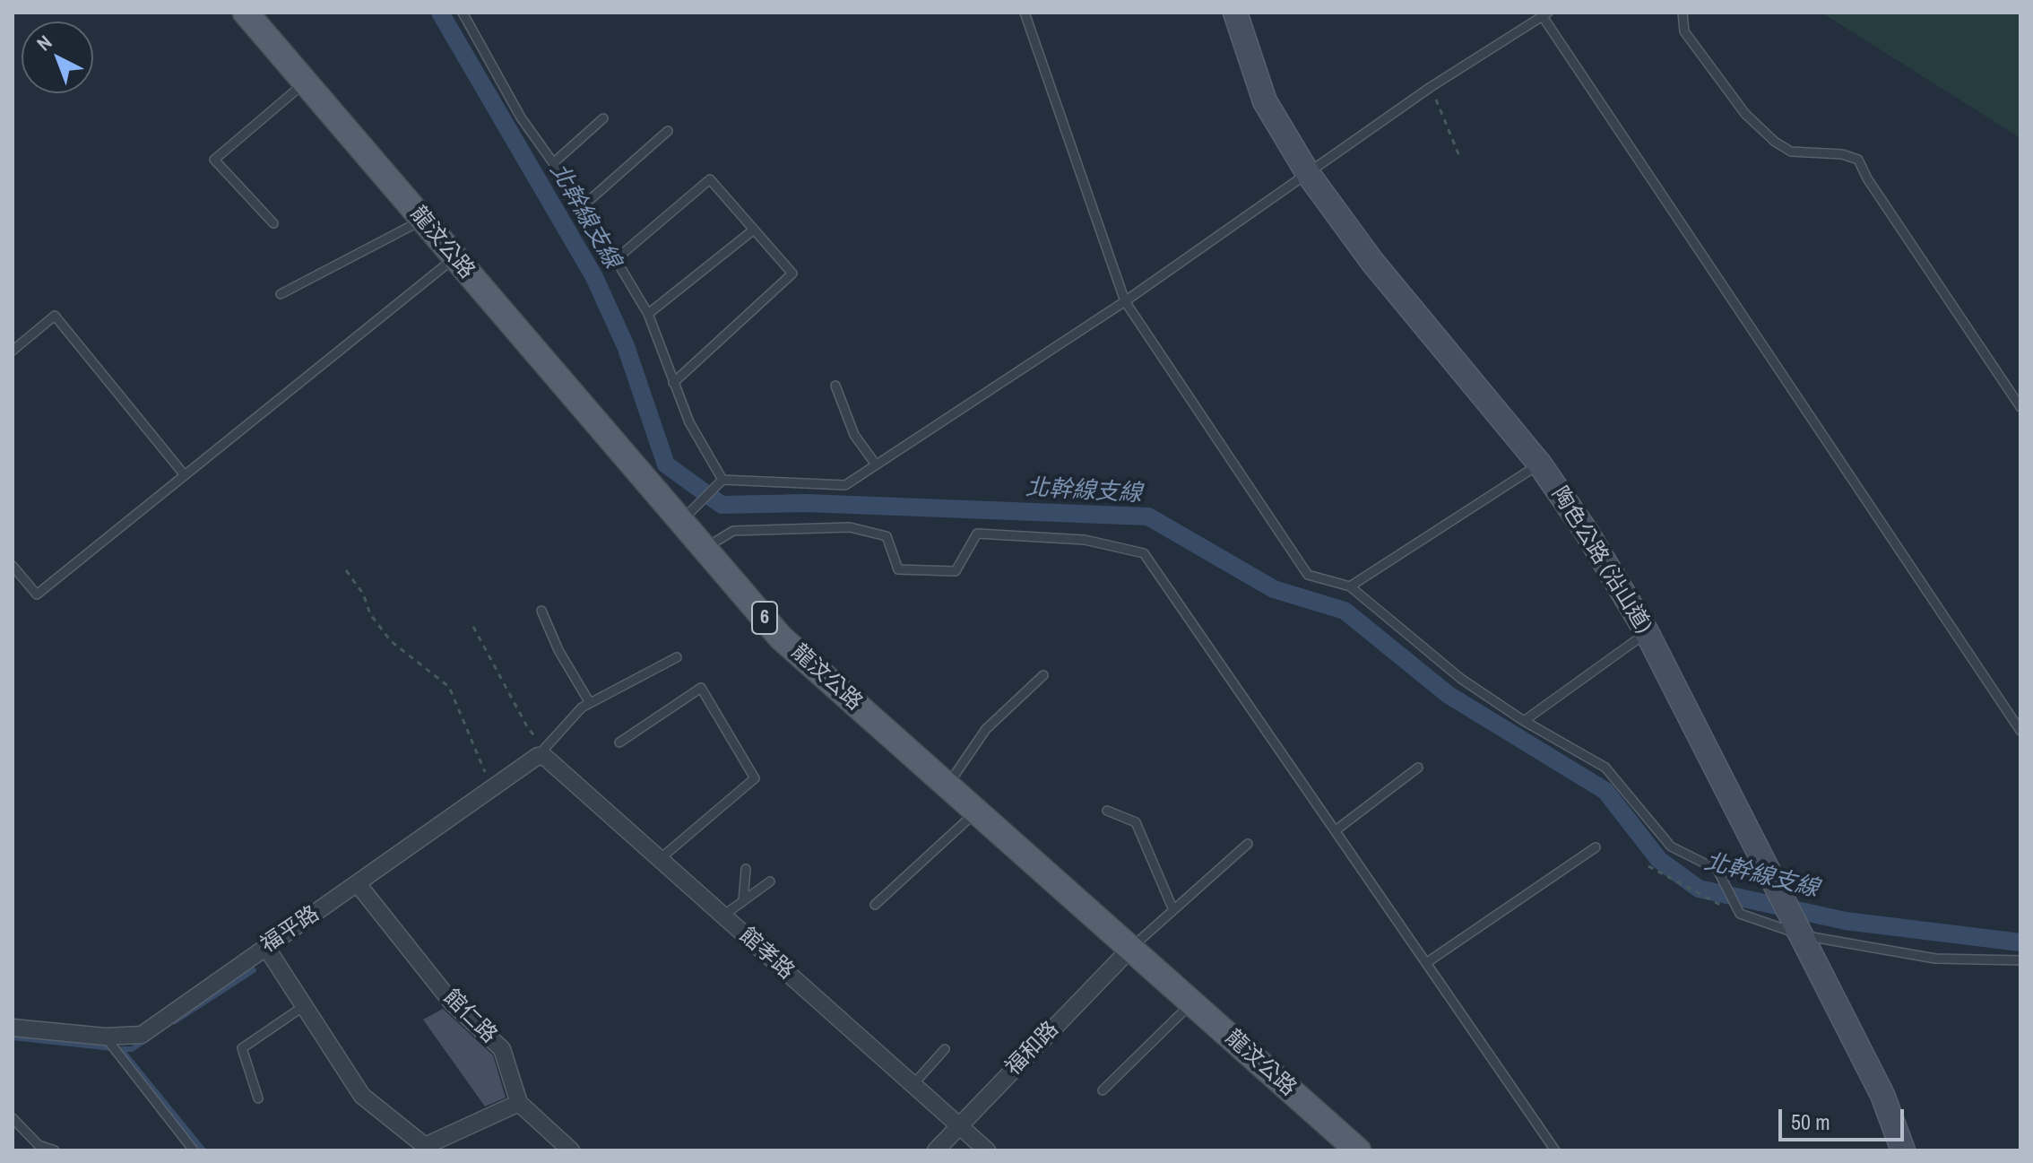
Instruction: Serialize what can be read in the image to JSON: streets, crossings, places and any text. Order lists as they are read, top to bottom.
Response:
{
  "streets": {
    "main road": ["龍汶公路", "陶色公路 (沿山道)", "6"],
    "street": [
      "福平路",
      "館孝路",
      "館仁路",
      "福和路"
    ]
  },
  "crossings": [
    ["龍汶公路", "福和路"],
    ["福平路", "館孝路"],
    ["福平路", "館仁路"],
    ["館孝路", "福和路"]
  ],
  "water": ["北幹線支線"],
  "scale_bar": "50 m",
  "north": "top left"
}
